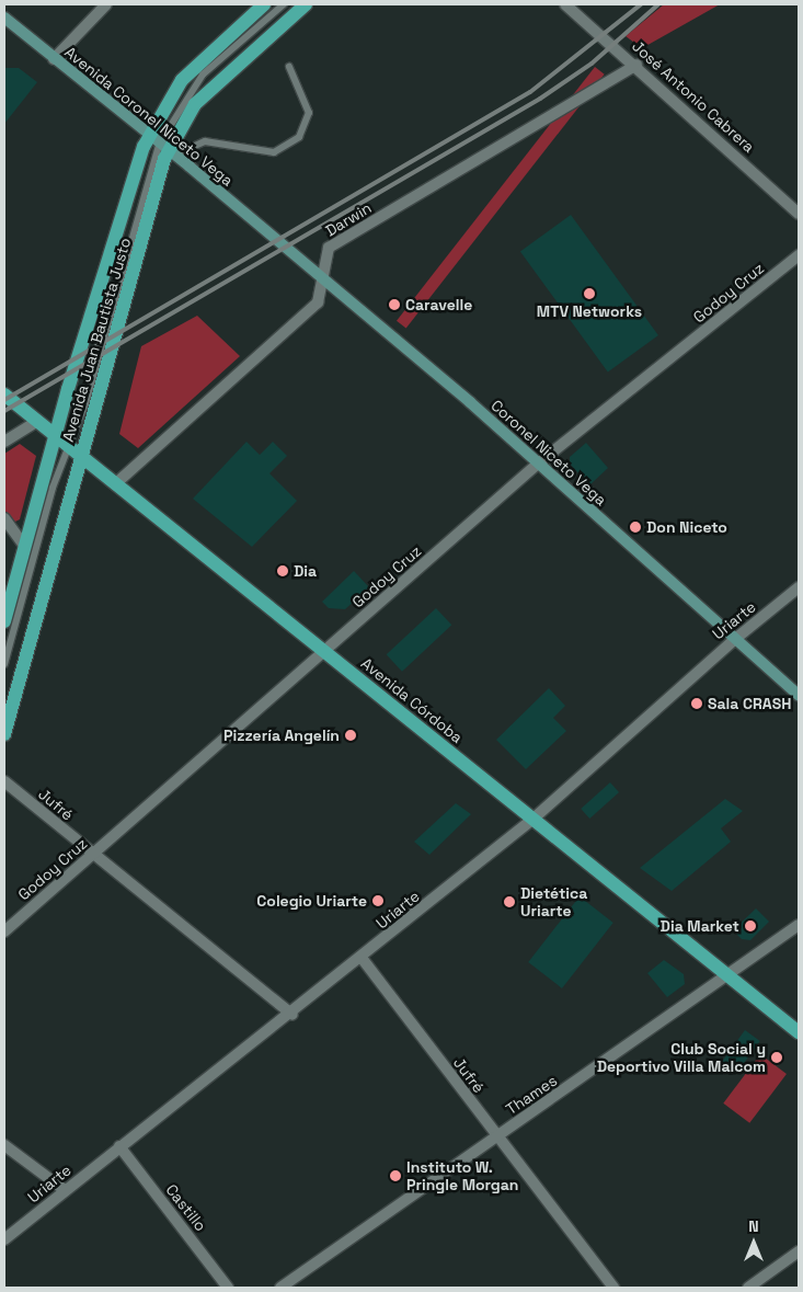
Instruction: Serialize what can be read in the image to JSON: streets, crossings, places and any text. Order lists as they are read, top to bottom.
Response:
{
  "streets": {
    "main road": ["Avenida Juan Bautista Justo", "Avenida Córdoba"],
    "street": [
      "José Antonio Cabrera",
      "Avenida Coronel Niceto Vega",
      "Darwin",
      "Godoy Cruz",
      "Coronel Niceto Vega",
      "Uriarte",
      "Jufré",
      "Thames",
      "Castillo"
    ]
  },
  "crossings": [
    ["José Antonio Cabrera", "Darwin"],
    ["Avenida Coronel Niceto Vega", "Avenida Juan Bautista Justo"],
    ["Avenida Coronel Niceto Vega", "Coronel Niceto Vega"],
    ["Darwin", "Coronel Niceto Vega"],
    ["Darwin", "Avenida Córdoba"],
    ["Godoy Cruz", "Coronel Niceto Vega"],
    ["Godoy Cruz", "Avenida Córdoba"],
    ["Godoy Cruz", "Jufré"],
    ["Avenida Juan Bautista Justo", "Avenida Córdoba"],
    ["Coronel Niceto Vega", "Uriarte"],
    ["Uriarte", "Avenida Córdoba"],
    ["Uriarte", "Jufré"],
    ["Uriarte", "Castillo"],
    ["Avenida Córdoba", "Thames"],
    ["Jufré", "Thames"]
  ],
  "places": [
    "MTV Networks",
    "Caravelle",
    "Don Niceto",
    "Dia",
    "Sala CRASH",
    "Pizzería Angelín",
    "Colegio Uriarte",
    "Dietética Uriarte",
    "Dia Market",
    "Club Social y Deportivo Villa Malcom",
    "Instituto W. Pringle Morgan"
  ],
  "north": "top"
}
